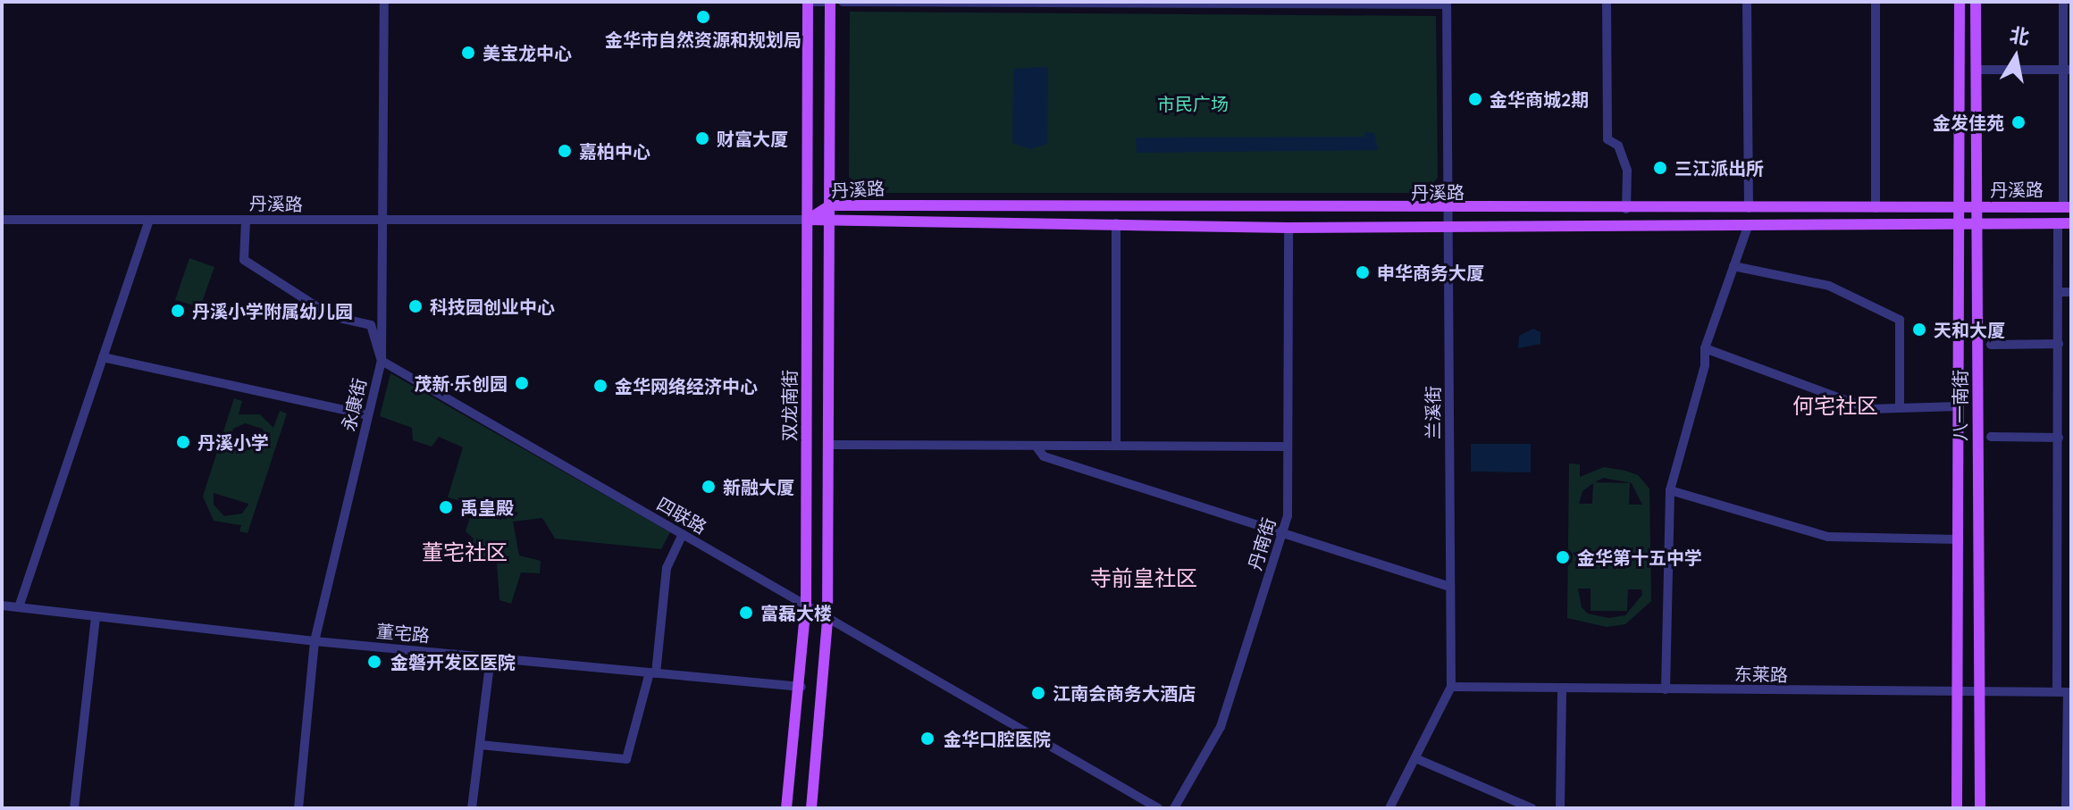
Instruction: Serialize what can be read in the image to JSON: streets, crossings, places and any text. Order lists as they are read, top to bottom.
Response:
{
  "streets": {
    "main road": ["丹溪路", "双龙南街", "八一南街"],
    "street": [
      "永康街",
      "兰溪街",
      "四联路",
      "丹南街",
      "董宅路",
      "东莱路"
    ]
  },
  "crossings": [
    ["丹溪路", "永康街"],
    ["丹溪路", "双龙南街"],
    ["丹溪路", "八一南街"],
    ["丹溪路", "兰溪街"],
    ["丹溪路", "丹南街"],
    ["永康街", "四联路"],
    ["永康街", "董宅路"],
    ["双龙南街", "四联路"],
    ["双龙南街", "董宅路"],
    ["八一南街", "东莱路"],
    ["兰溪街", "东莱路"]
  ],
  "districts": ["何宅社区", "董宅社区", "寺前皇社区"],
  "parks": ["市民广场"],
  "places": [
    "金华市自然资源和规划局",
    "美宝龙中心",
    "金华商城2期",
    "金发佳苑",
    "财富大厦",
    "嘉柏中心",
    "三江派出所",
    "申华商务大厦",
    "科技园创业中心",
    "丹溪小学附属幼儿园",
    "天和大厦",
    "茂新·乐创园",
    "金华网络经济中心",
    "丹溪小学",
    "新融大厦",
    "禹皇殿",
    "金华第十五中学",
    "富磊大楼",
    "金磐开发区医院",
    "江南会商务大酒店",
    "金华口腔医院"
  ],
  "north": "top"
}
